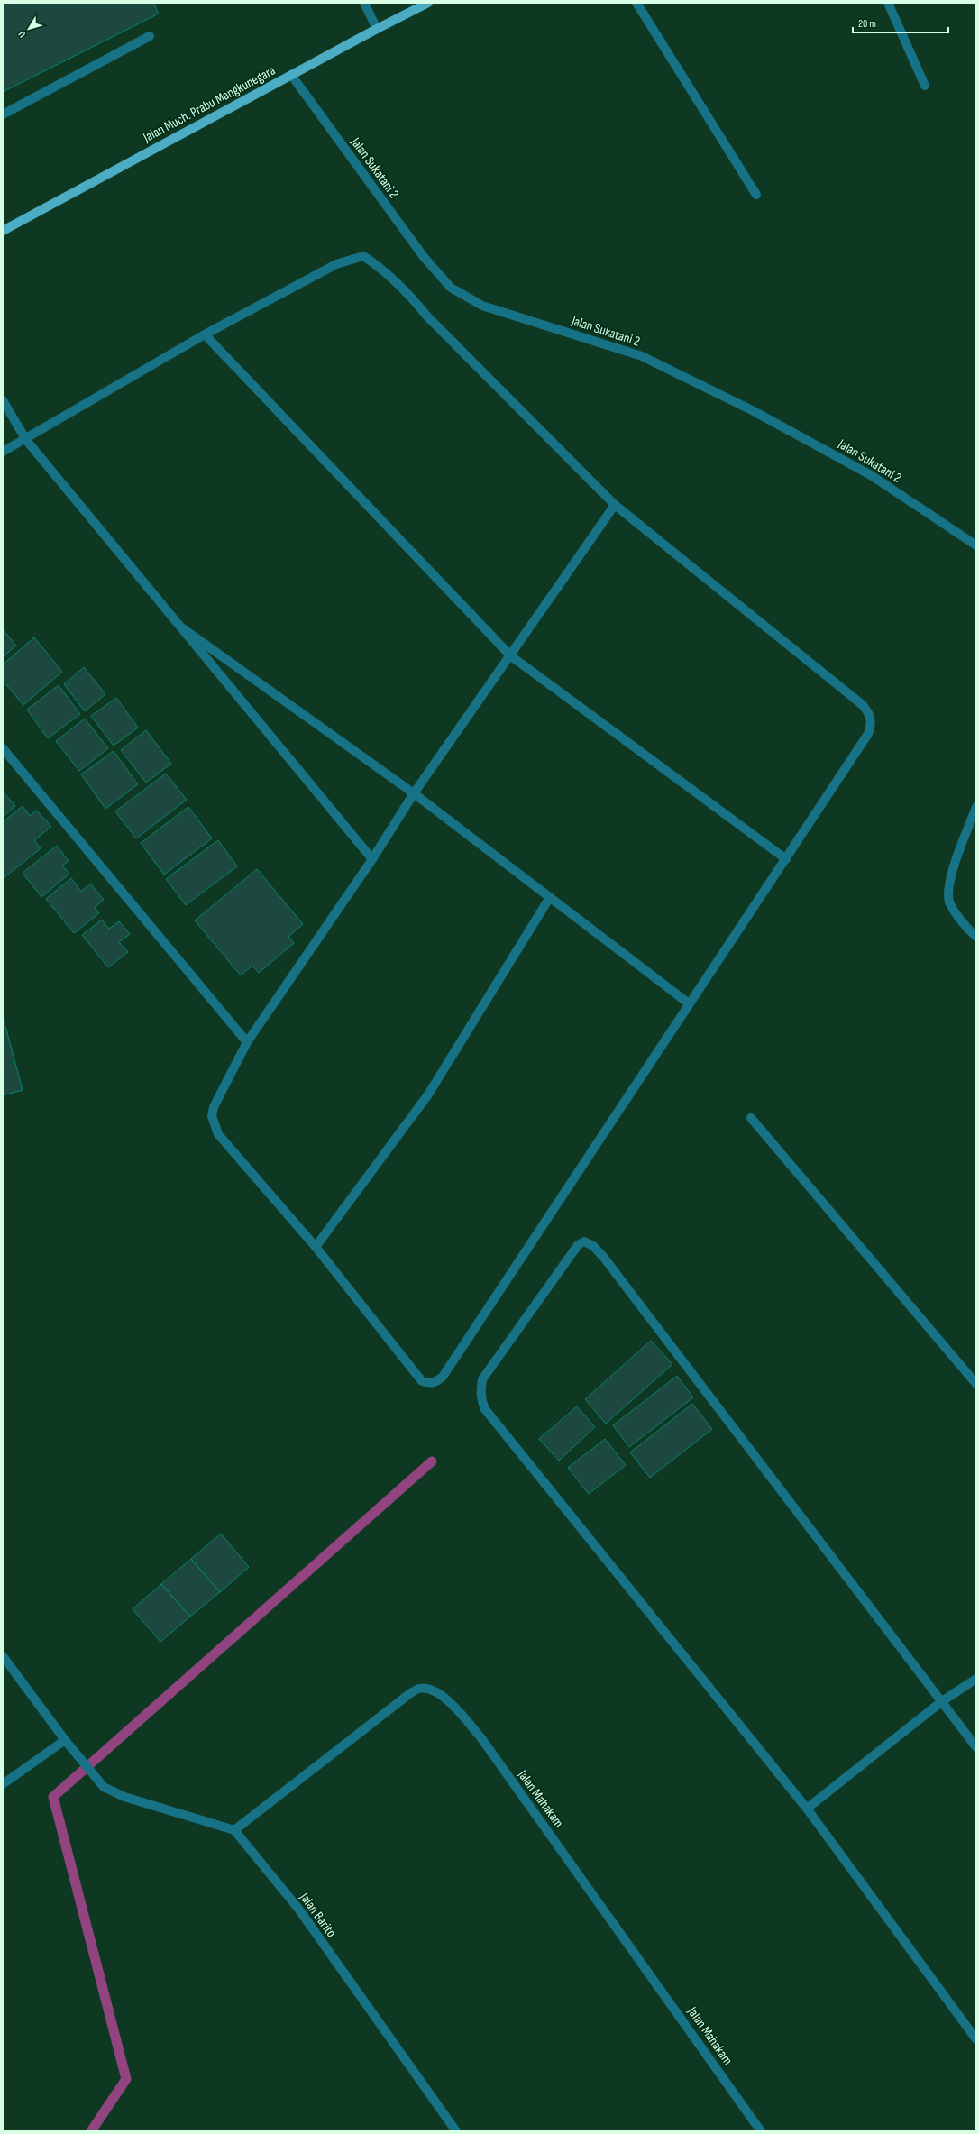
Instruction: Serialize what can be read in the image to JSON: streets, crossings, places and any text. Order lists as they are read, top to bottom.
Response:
{
  "streets": {
    "main road": ["Jalan Much. Prabu Mangkunegara"],
    "street": ["Jalan Sukatani 2", "Jalan Mahakam", "Jalan Barito"]
  },
  "crossings": [
    ["Jalan Much. Prabu Mangkunegara", "Jalan Sukatani 2"],
    ["Jalan Mahakam", "Jalan Barito"]
  ],
  "scale_bar": "20 m",
  "north": "bottom left"
}
